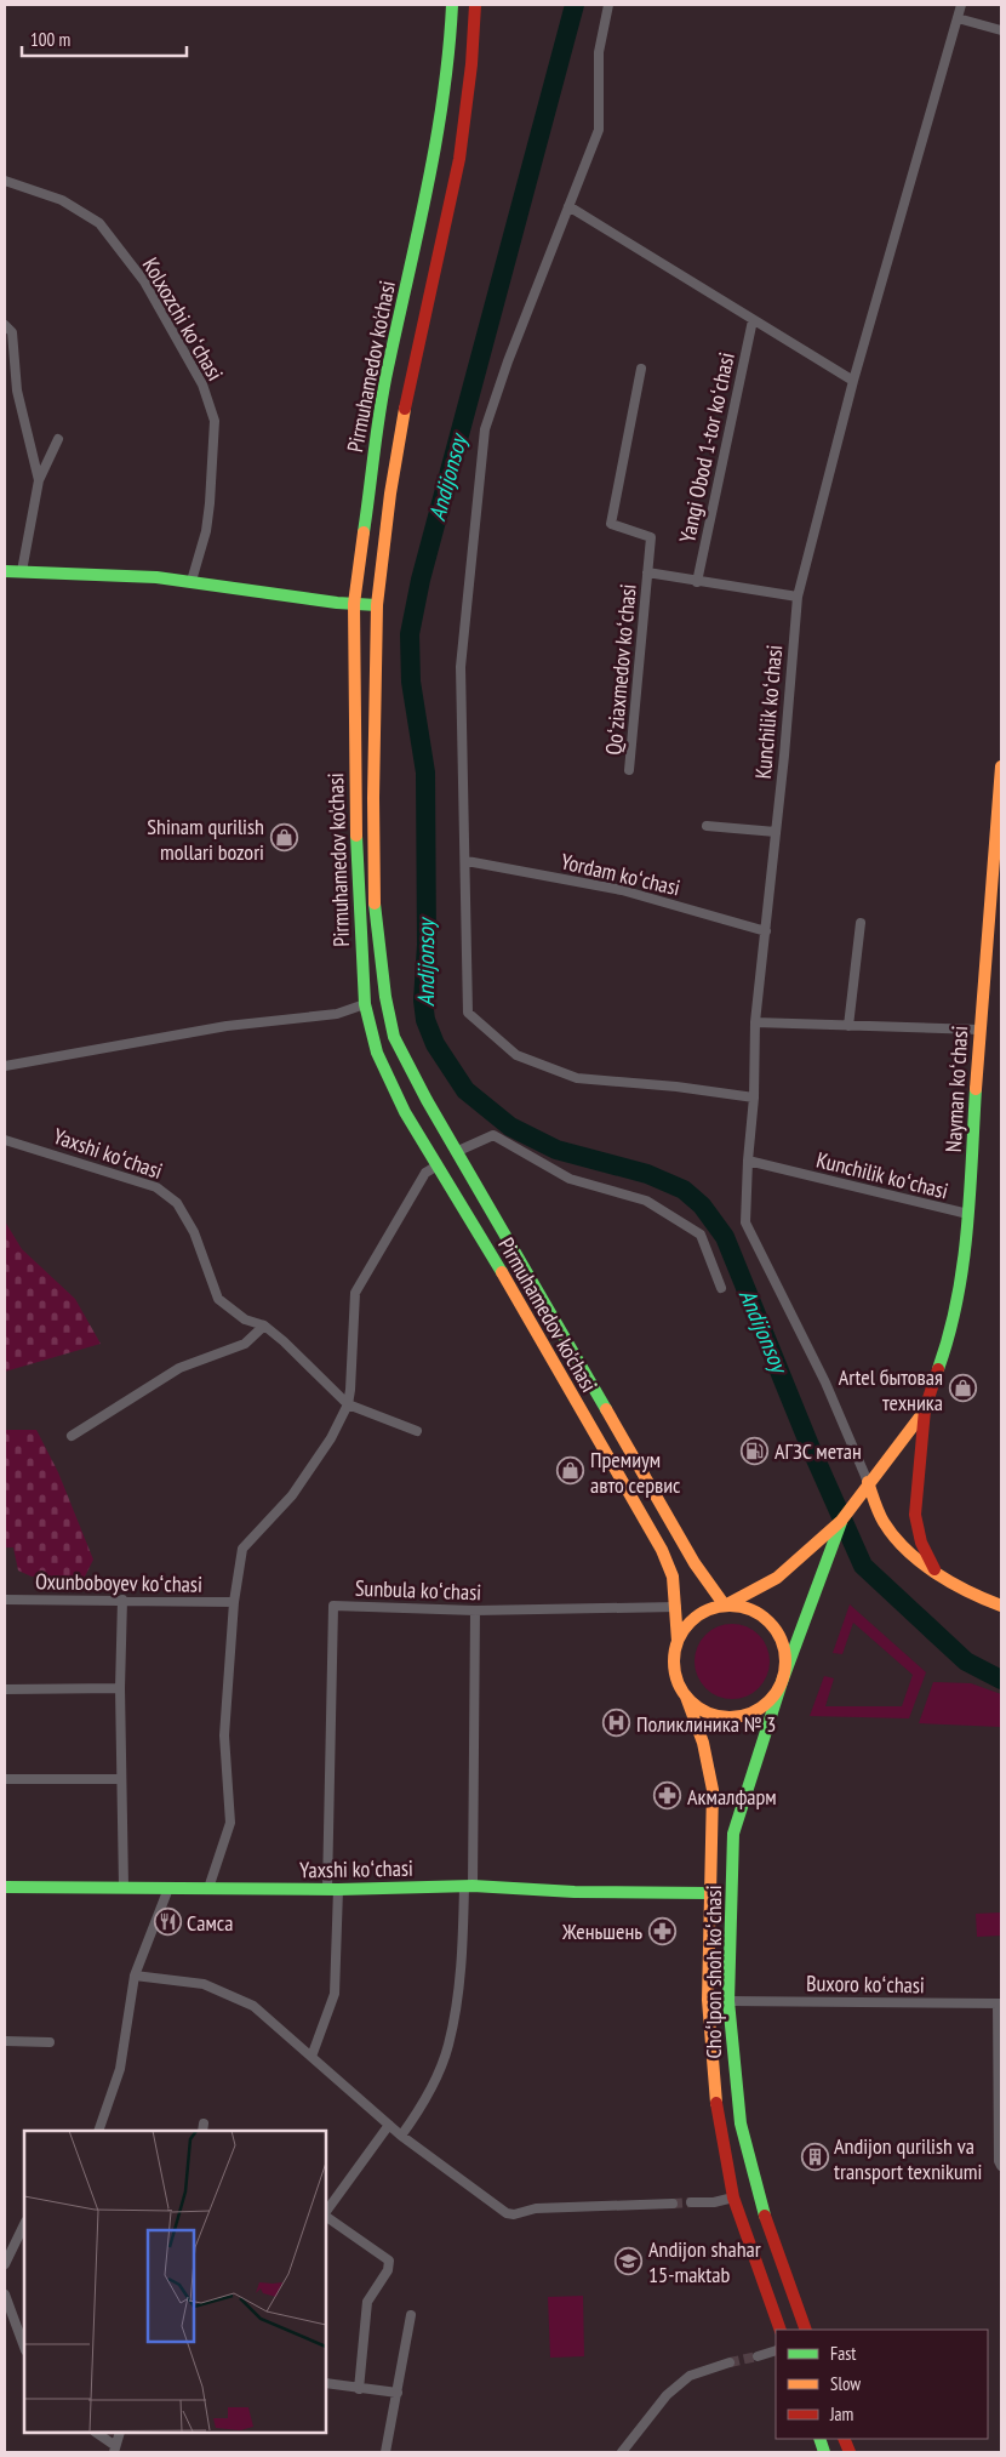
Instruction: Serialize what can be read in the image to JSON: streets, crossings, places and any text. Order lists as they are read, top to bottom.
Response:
{
  "streets": {
    "main road": [
      "Pirmuhamedov ko'chasi",
      "Nayman koʻchasi",
      "Yaxshi koʻchasi",
      "Choʻlpon shoh koʻchasi"
    ],
    "street": [
      "Kolxozchi koʻchasi",
      "Yangi Obod 1-tor koʻchasi",
      "Qoʻziaxmedov koʻchasi",
      "Kunchilik koʻchasi",
      "Yordam koʻchasi",
      "Oxunboboyev koʻchasi",
      "Sunbula koʻchasi",
      "Buxoro koʻchasi"
    ]
  },
  "crossings": [
    ["Pirmuhamedov ko'chasi", "Oxunboboyev koʻchasi"],
    ["Pirmuhamedov ko'chasi", "Sunbula koʻchasi"],
    ["Pirmuhamedov ko'chasi", "Choʻlpon shoh koʻchasi"],
    ["Yangi Obod 1-tor koʻchasi", "Qoʻziaxmedov koʻchasi"],
    ["Qoʻziaxmedov koʻchasi", "Kunchilik koʻchasi"],
    ["Kunchilik koʻchasi", "Yordam koʻchasi"],
    ["Kunchilik koʻchasi", "Nayman koʻchasi"],
    ["Yaxshi koʻchasi", "Oxunboboyev koʻchasi"],
    ["Yaxshi koʻchasi", "Sunbula koʻchasi"],
    ["Yaxshi koʻchasi", "Choʻlpon shoh koʻchasi"],
    ["Choʻlpon shoh koʻchasi", "Buxoro koʻchasi"]
  ],
  "water": ["Andijonsoy"],
  "places": {
    "shop": ["Shinam qurilish mollari bozori", "Artel бытовая техника", "Премиум авто сервис"],
    "fuel station": ["АГЗС метан"],
    "hospital": ["Поликлиника № 3"],
    "pharmacy": ["Акмалфарм", "Женьшень"],
    "restaurant": ["Самса"],
    "building": ["Andijon qurilish va transport texnikumi"],
    "school or university": ["Andijon shahar 15-maktab"]
  },
  "legend": ["Fast", "Slow", "Jam"],
  "scale_bar": "100 m"
}
